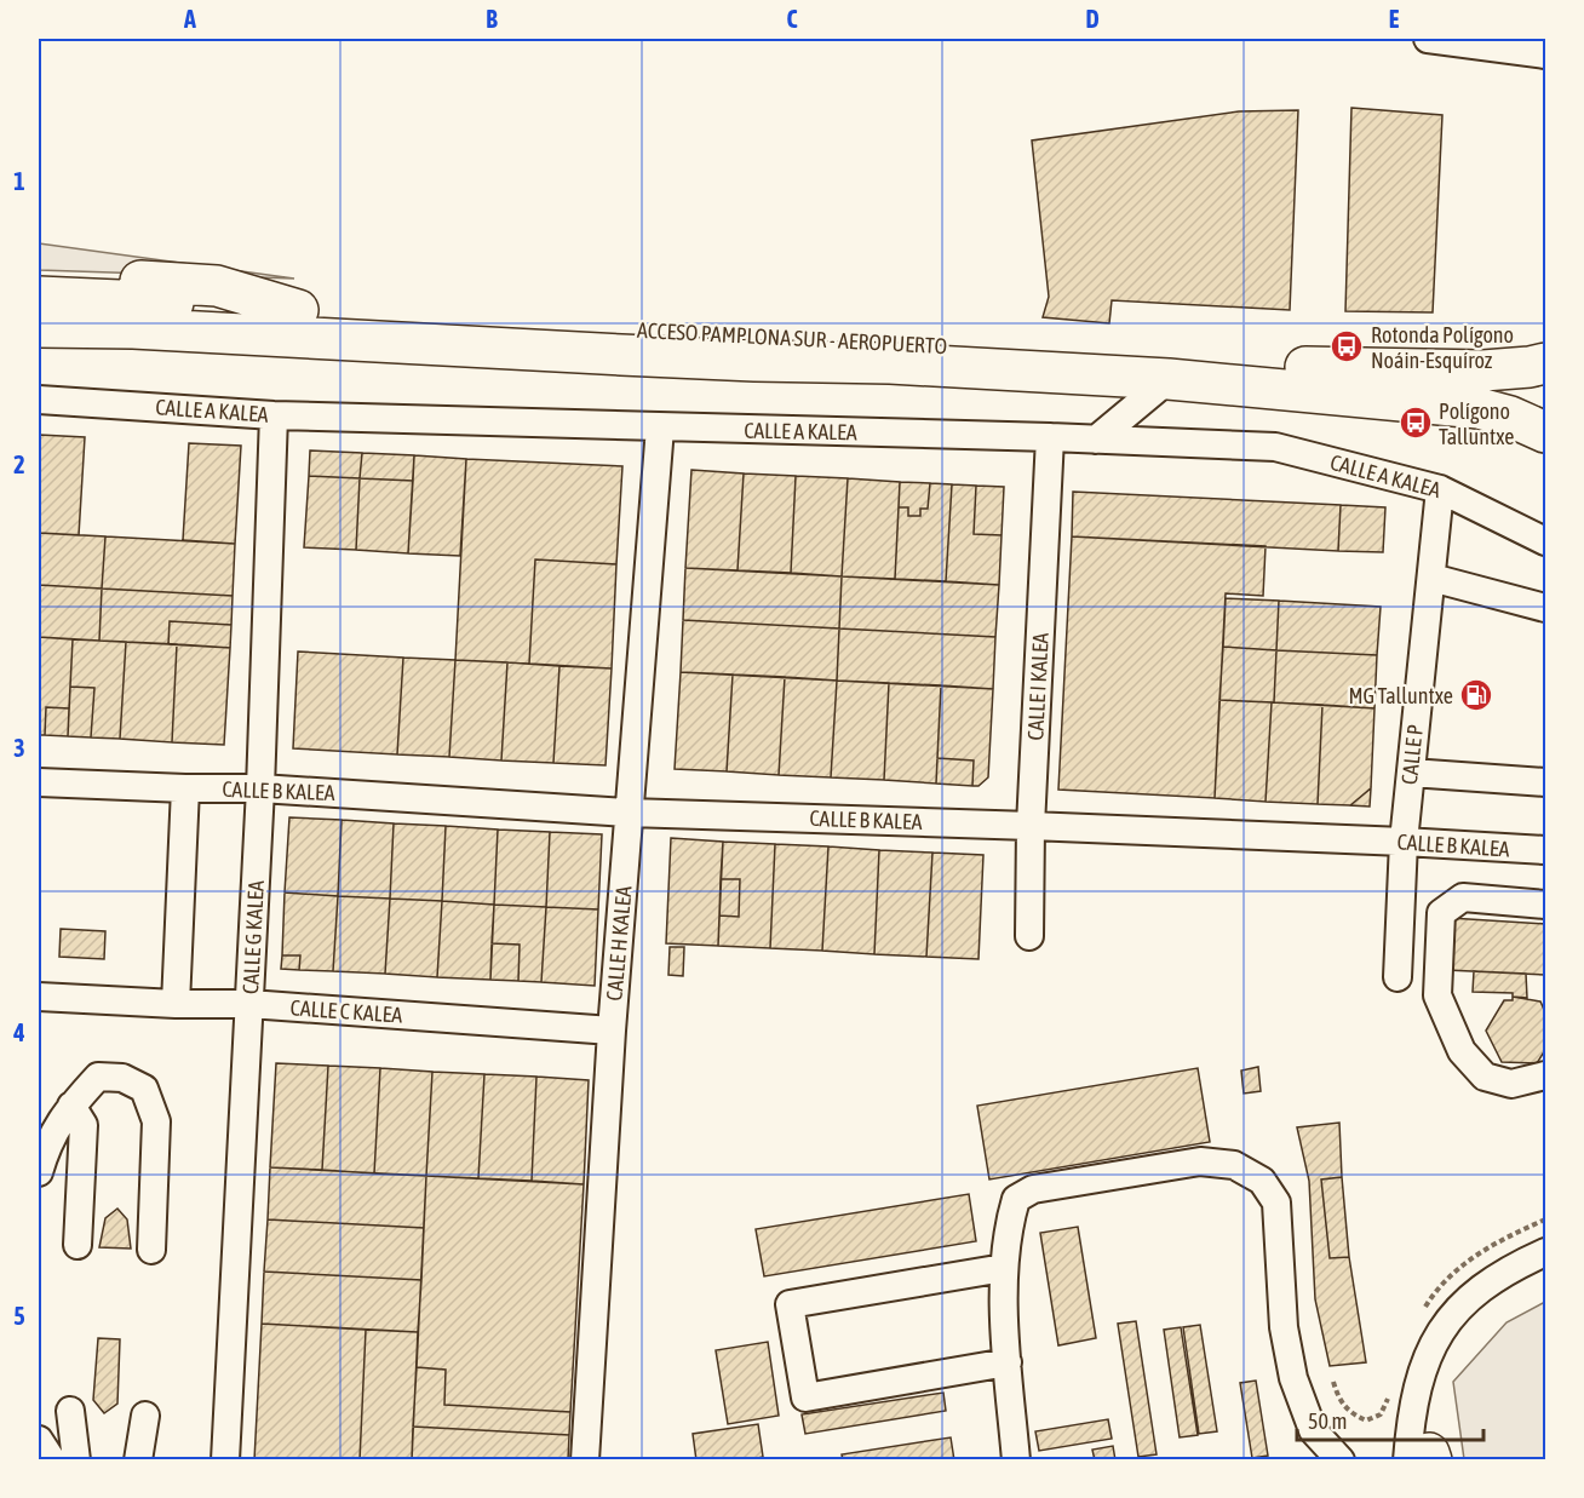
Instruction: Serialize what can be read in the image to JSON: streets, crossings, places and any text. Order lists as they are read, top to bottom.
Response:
{
  "streets": {
    "highway": ["ACCESO PAMPLONA SUR - AEROPUERTO"],
    "street": [
      "CALLE A KALEA",
      "CALLE I KALEA",
      "CALLE P",
      "CALLE B KALEA",
      "CALLE G KALEA",
      "CALLE H KALEA",
      "CALLE C KALEA"
    ]
  },
  "crossings": [
    ["CALLE A KALEA", "CALLE I KALEA"],
    ["CALLE A KALEA", "CALLE P"],
    ["CALLE A KALEA", "CALLE G KALEA"],
    ["CALLE A KALEA", "CALLE H KALEA"],
    ["CALLE I KALEA", "CALLE B KALEA"],
    ["CALLE P", "CALLE B KALEA"],
    ["CALLE B KALEA", "CALLE G KALEA"],
    ["CALLE B KALEA", "CALLE H KALEA"],
    ["CALLE G KALEA", "CALLE C KALEA"],
    ["CALLE H KALEA", "CALLE C KALEA"]
  ],
  "places": {
    "bus stop": ["Rotonda Polígono Noáin-Esquíroz", "Polígono Talluntxe"],
    "fuel station": ["MG Talluntxe"]
  },
  "scale_bar": "50 m",
  "grid": {
    "columns": [
      "A",
      "B",
      "C",
      "D",
      "E"
    ],
    "rows": [
      "1",
      "2",
      "3",
      "4",
      "5"
    ]
  }
}
